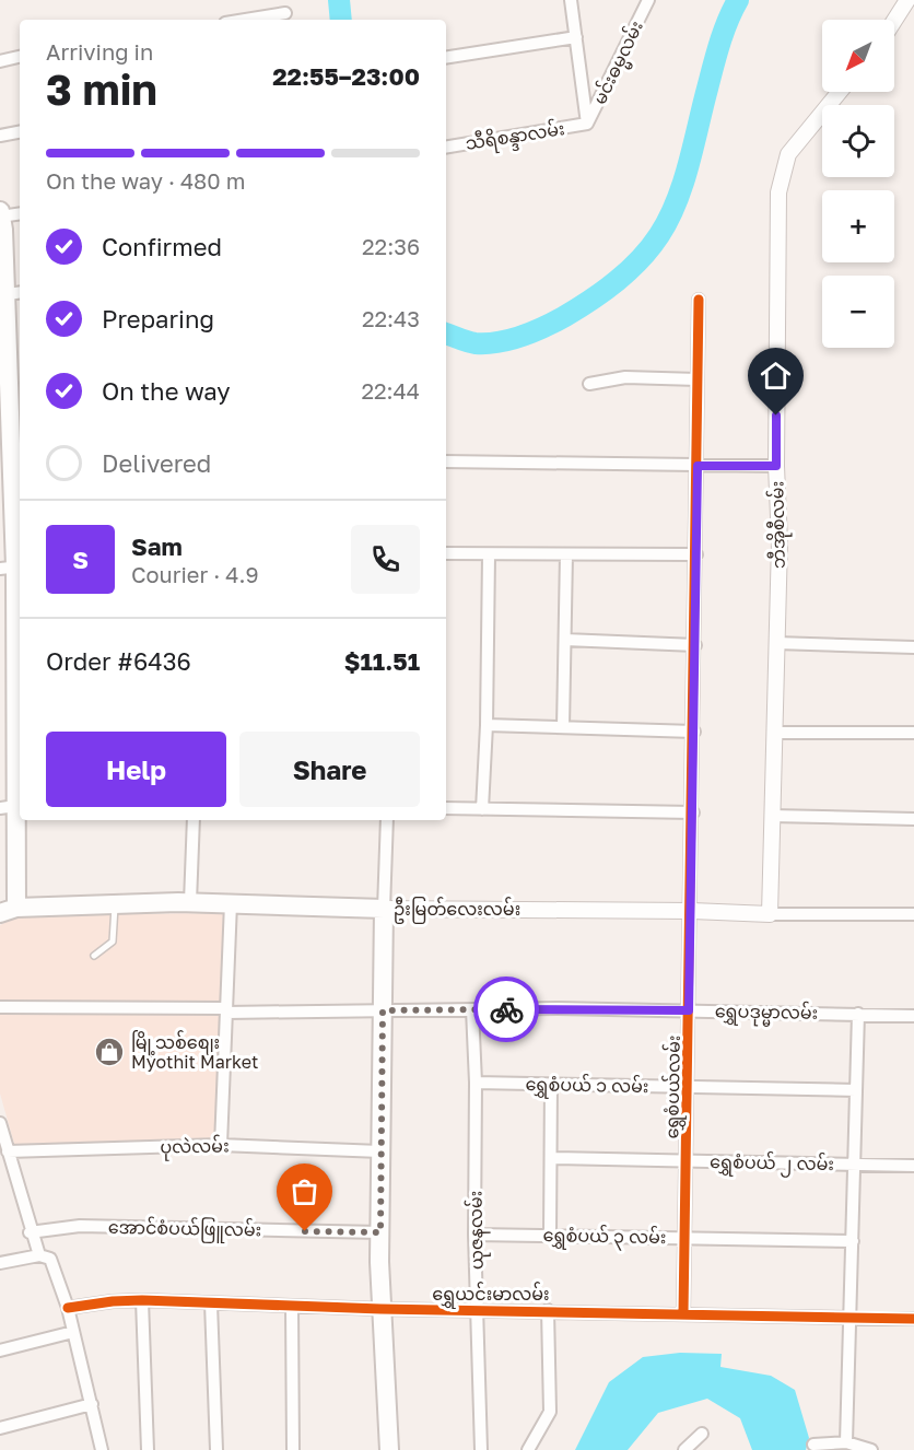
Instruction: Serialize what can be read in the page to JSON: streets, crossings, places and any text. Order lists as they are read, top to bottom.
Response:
{
  "streets": {
    "main road": ["ဦးမြတ်လေးလမ်း"],
    "street": [
      "မင်းဓမ္မလမ်း",
      "သီရိစန္ဒာလမ်း",
      "ဘီအိုစီလမ်း",
      "ရွှေပဒုမ္မာလမ်း",
      "ရွှေစံပယ် ၁ လမ်း",
      "ရွှေစံပယ်လမ်း",
      "ပုလဲလမ်း",
      "ရွှေစံပယ် ၂ လမ်း",
      "အောင်စံပယ်ဖြူလမ်း",
      "ယုဇနလမ်း",
      "ရွှေစံပယ် ၃ လမ်း",
      "ရွှေယင်းမာလမ်း"
    ]
  },
  "crossings": [
    ["မင်းဓမ္မလမ်း", "သီရိစန္ဒာလမ်း"],
    ["ဘီအိုစီလမ်း", "ဦးမြတ်လေးလမ်း"],
    ["ဦးမြတ်လေးလမ်း", "ရွှေစံပယ်လမ်း"],
    ["ရွှေပဒုမ္မာလမ်း", "ရွှေစံပယ်လမ်း"],
    ["ရွှေပဒုမ္မာလမ်း", "ယုဇနလမ်း"],
    ["ရွှေစံပယ် ၁ လမ်း", "ရွှေစံပယ်လမ်း"],
    ["ရွှေစံပယ် ၁ လမ်း", "ယုဇနလမ်း"],
    ["ရွှေစံပယ်လမ်း", "ရွှေစံပယ် ၂ လမ်း"],
    ["ရွှေစံပယ်လမ်း", "ရွှေစံပယ် ၃ လမ်း"],
    ["ရွှေစံပယ်လမ်း", "ရွှေယင်းမာလမ်း"],
    ["ယုဇနလမ်း", "ရွှေစံပယ် ၃ လမ်း"],
    ["ယုဇနလမ်း", "ရွှေယင်းမာလမ်း"]
  ],
  "places": {
    "shop": ["မြို့သစ်စျေး Myothit Market"]
  },
  "north": "bottom left",
  "page": {
    "map_buttons": ["+", "−"],
    "heading": ["3 min", "Arriving in", "22:55–23:00"],
    "panel": [
      "Sam",
      "Courier · 4.9",
      "Order #6436",
      "$11.51"
    ],
    "bar": "On the way · 480 m",
    "list": [
      ["Confirmed", "22:36"],
      ["Preparing", "22:43"],
      ["On the way", "22:44"],
      "Delivered"
    ],
    "round": "S",
    "buttons": ["Help", "Share"]
  }
}
